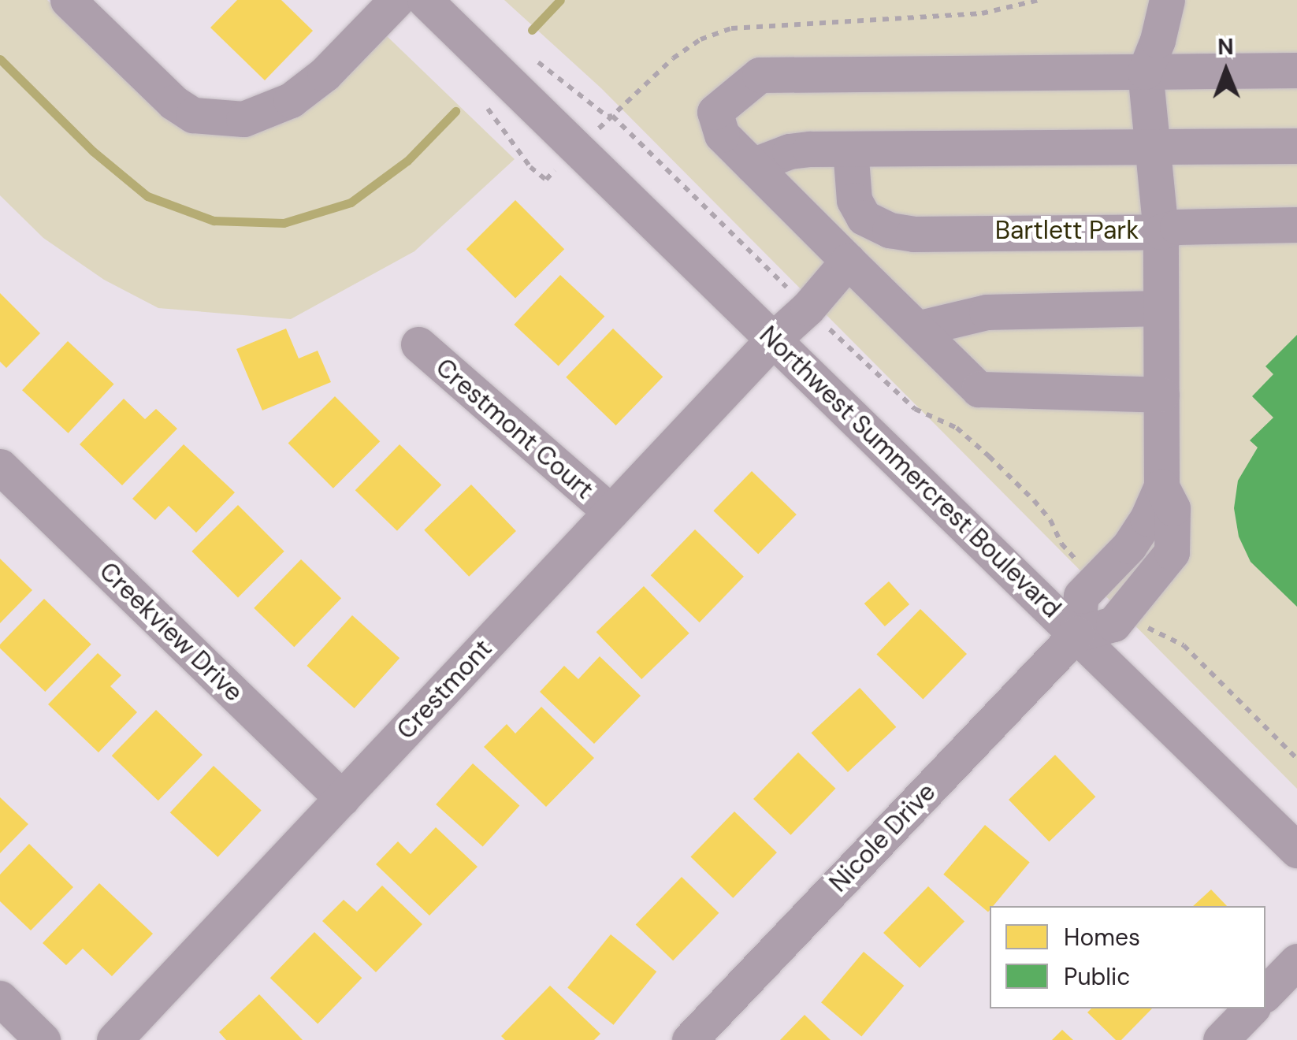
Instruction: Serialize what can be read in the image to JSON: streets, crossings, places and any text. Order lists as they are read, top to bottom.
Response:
{
  "streets": {
    "street": [
      "Crestmont Court",
      "Northwest Summercrest Boulevard",
      "Creekview Drive",
      "Crestmont",
      "Nicole Drive"
    ]
  },
  "crossings": [
    ["Crestmont Court", "Crestmont"],
    ["Northwest Summercrest Boulevard", "Crestmont"],
    ["Northwest Summercrest Boulevard", "Nicole Drive"],
    ["Creekview Drive", "Crestmont"]
  ],
  "parks": ["Bartlett Park"],
  "legend": ["Homes", "Public"],
  "north": "top"
}
